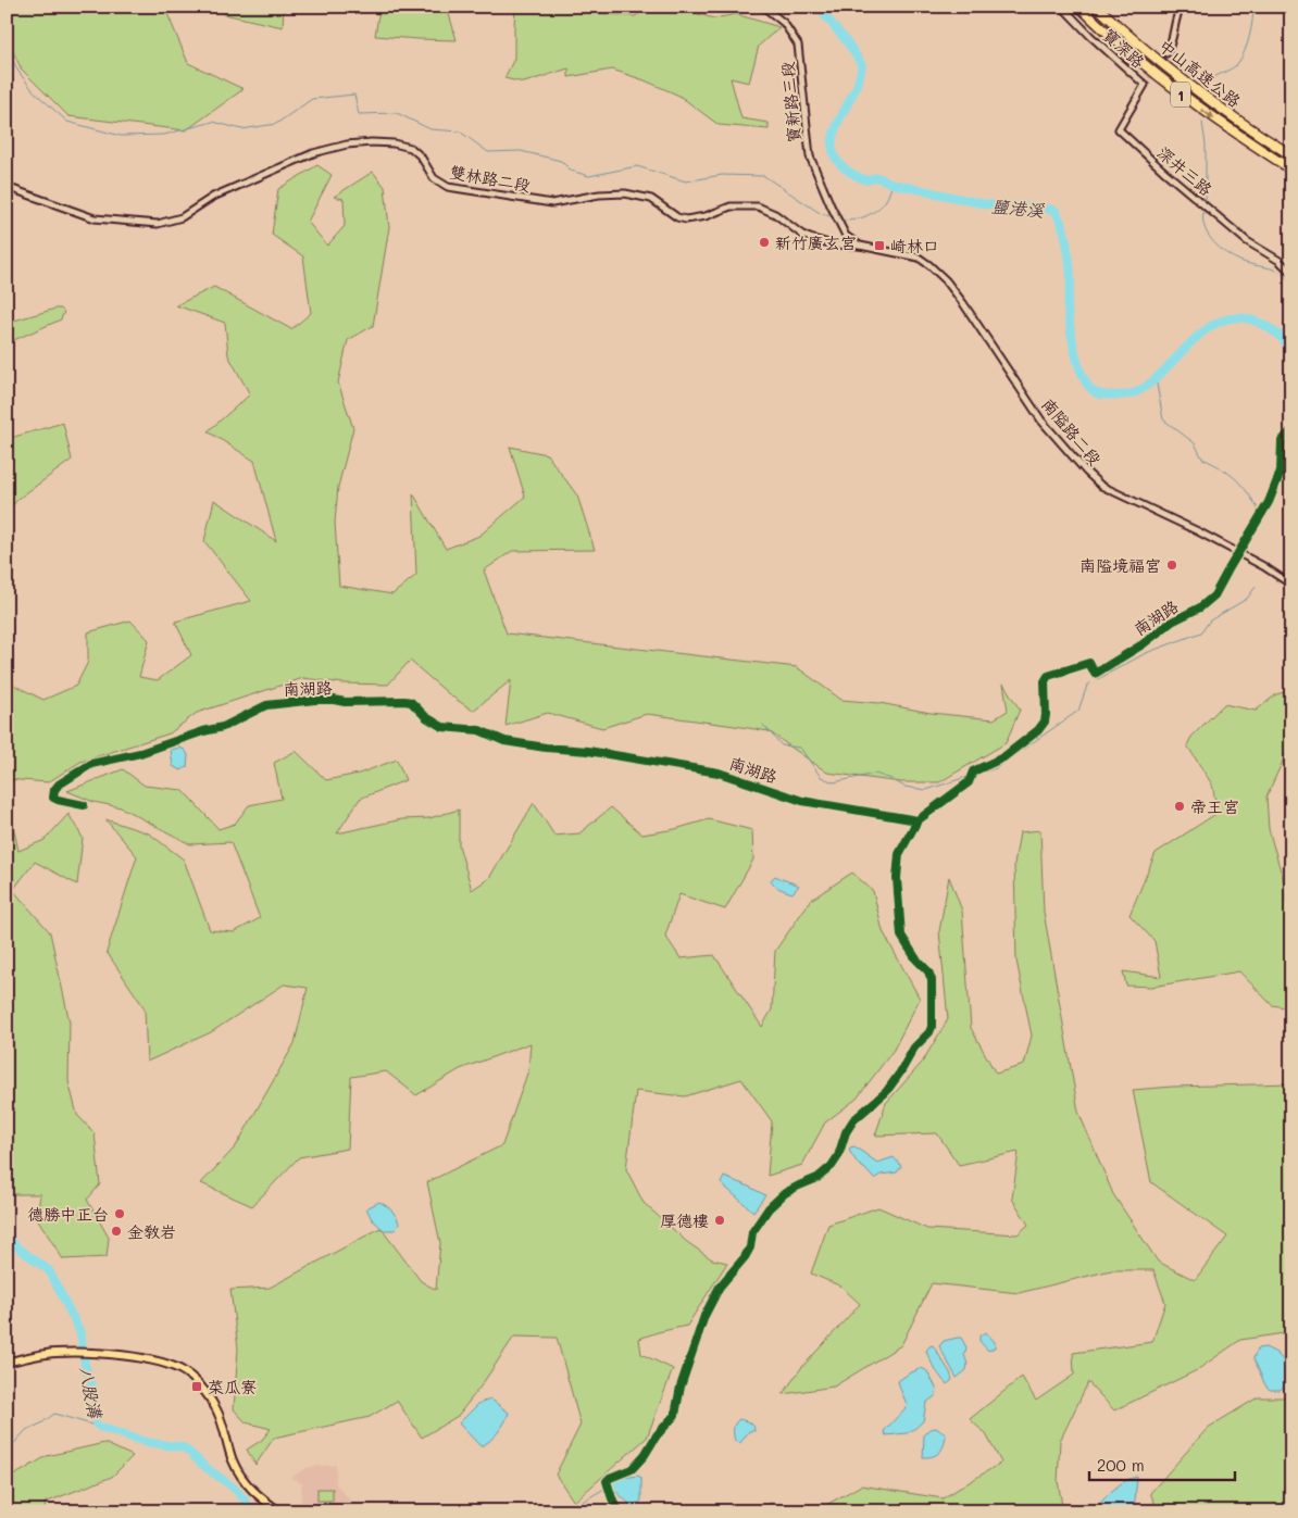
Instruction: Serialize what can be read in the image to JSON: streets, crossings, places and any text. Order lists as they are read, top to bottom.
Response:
{
  "streets": {
    "highway": ["中山高速公路", "1"],
    "street": [
      "寶深路",
      "寶新路三段",
      "深井三路",
      "雙林路二段",
      "南隘路二段",
      "南湖路"
    ]
  },
  "crossings": [
    ["寶深路", "深井三路"],
    ["寶新路三段", "雙林路二段"],
    ["寶新路三段", "南隘路二段"],
    ["雙林路二段", "南隘路二段"],
    ["南隘路二段", "南湖路"]
  ],
  "water": ["鹽港溪", "八股溝"],
  "places": {
    "other": [
      "新竹廣玄宮",
      "南隘境福宮",
      "帝王宮",
      "德勝中正台",
      "厚德樓",
      "金教岩"
    ],
    "transit": ["崎林口", "菜瓜寮"]
  },
  "scale_bar": "200 m"
}
